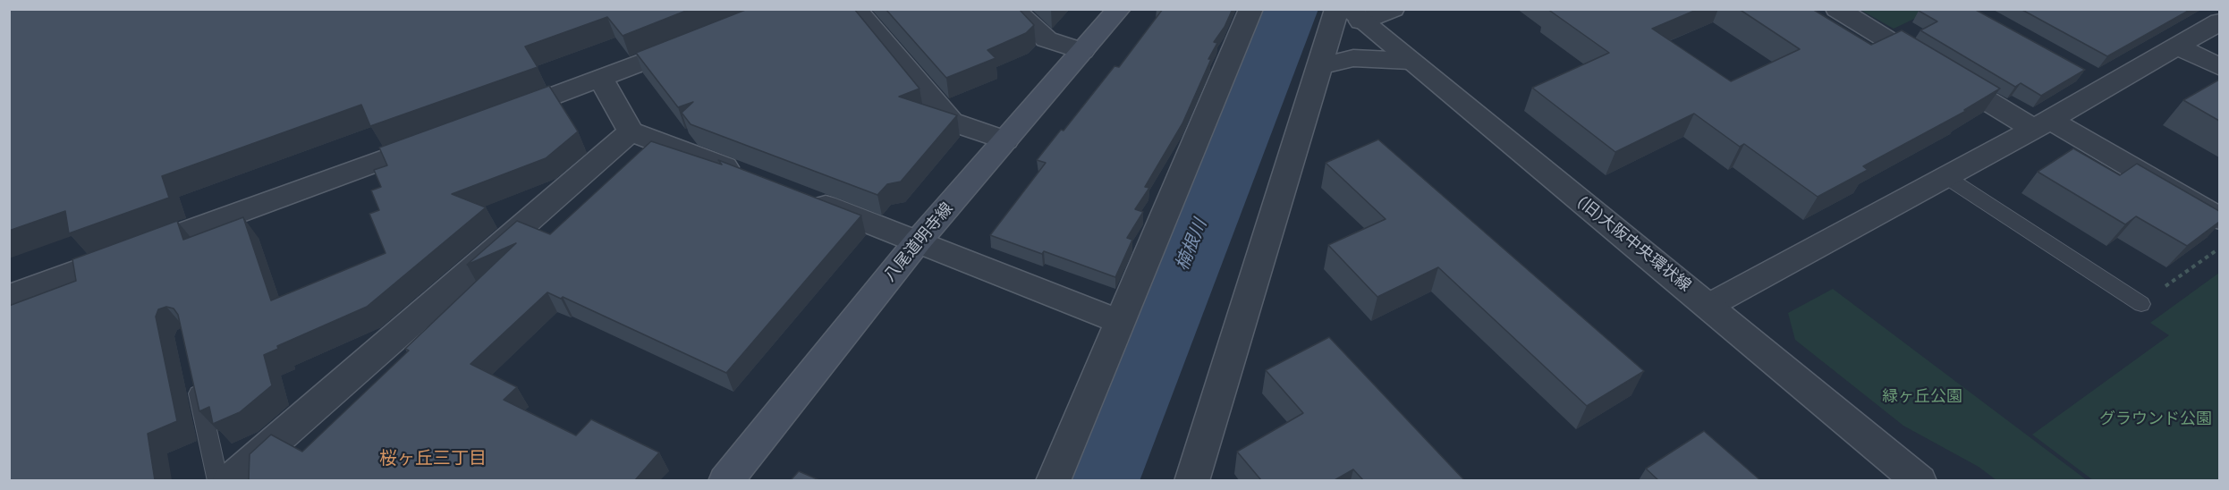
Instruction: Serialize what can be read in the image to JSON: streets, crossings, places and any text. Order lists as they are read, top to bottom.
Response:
{
  "streets": {
    "main road": ["八尾道明寺線"],
    "street": ["(旧)大阪中央環状線"]
  },
  "districts": ["桜ヶ丘三丁目"],
  "water": ["楠根川"],
  "parks": ["緑ヶ丘公園", "グラウンド公園"]
}
